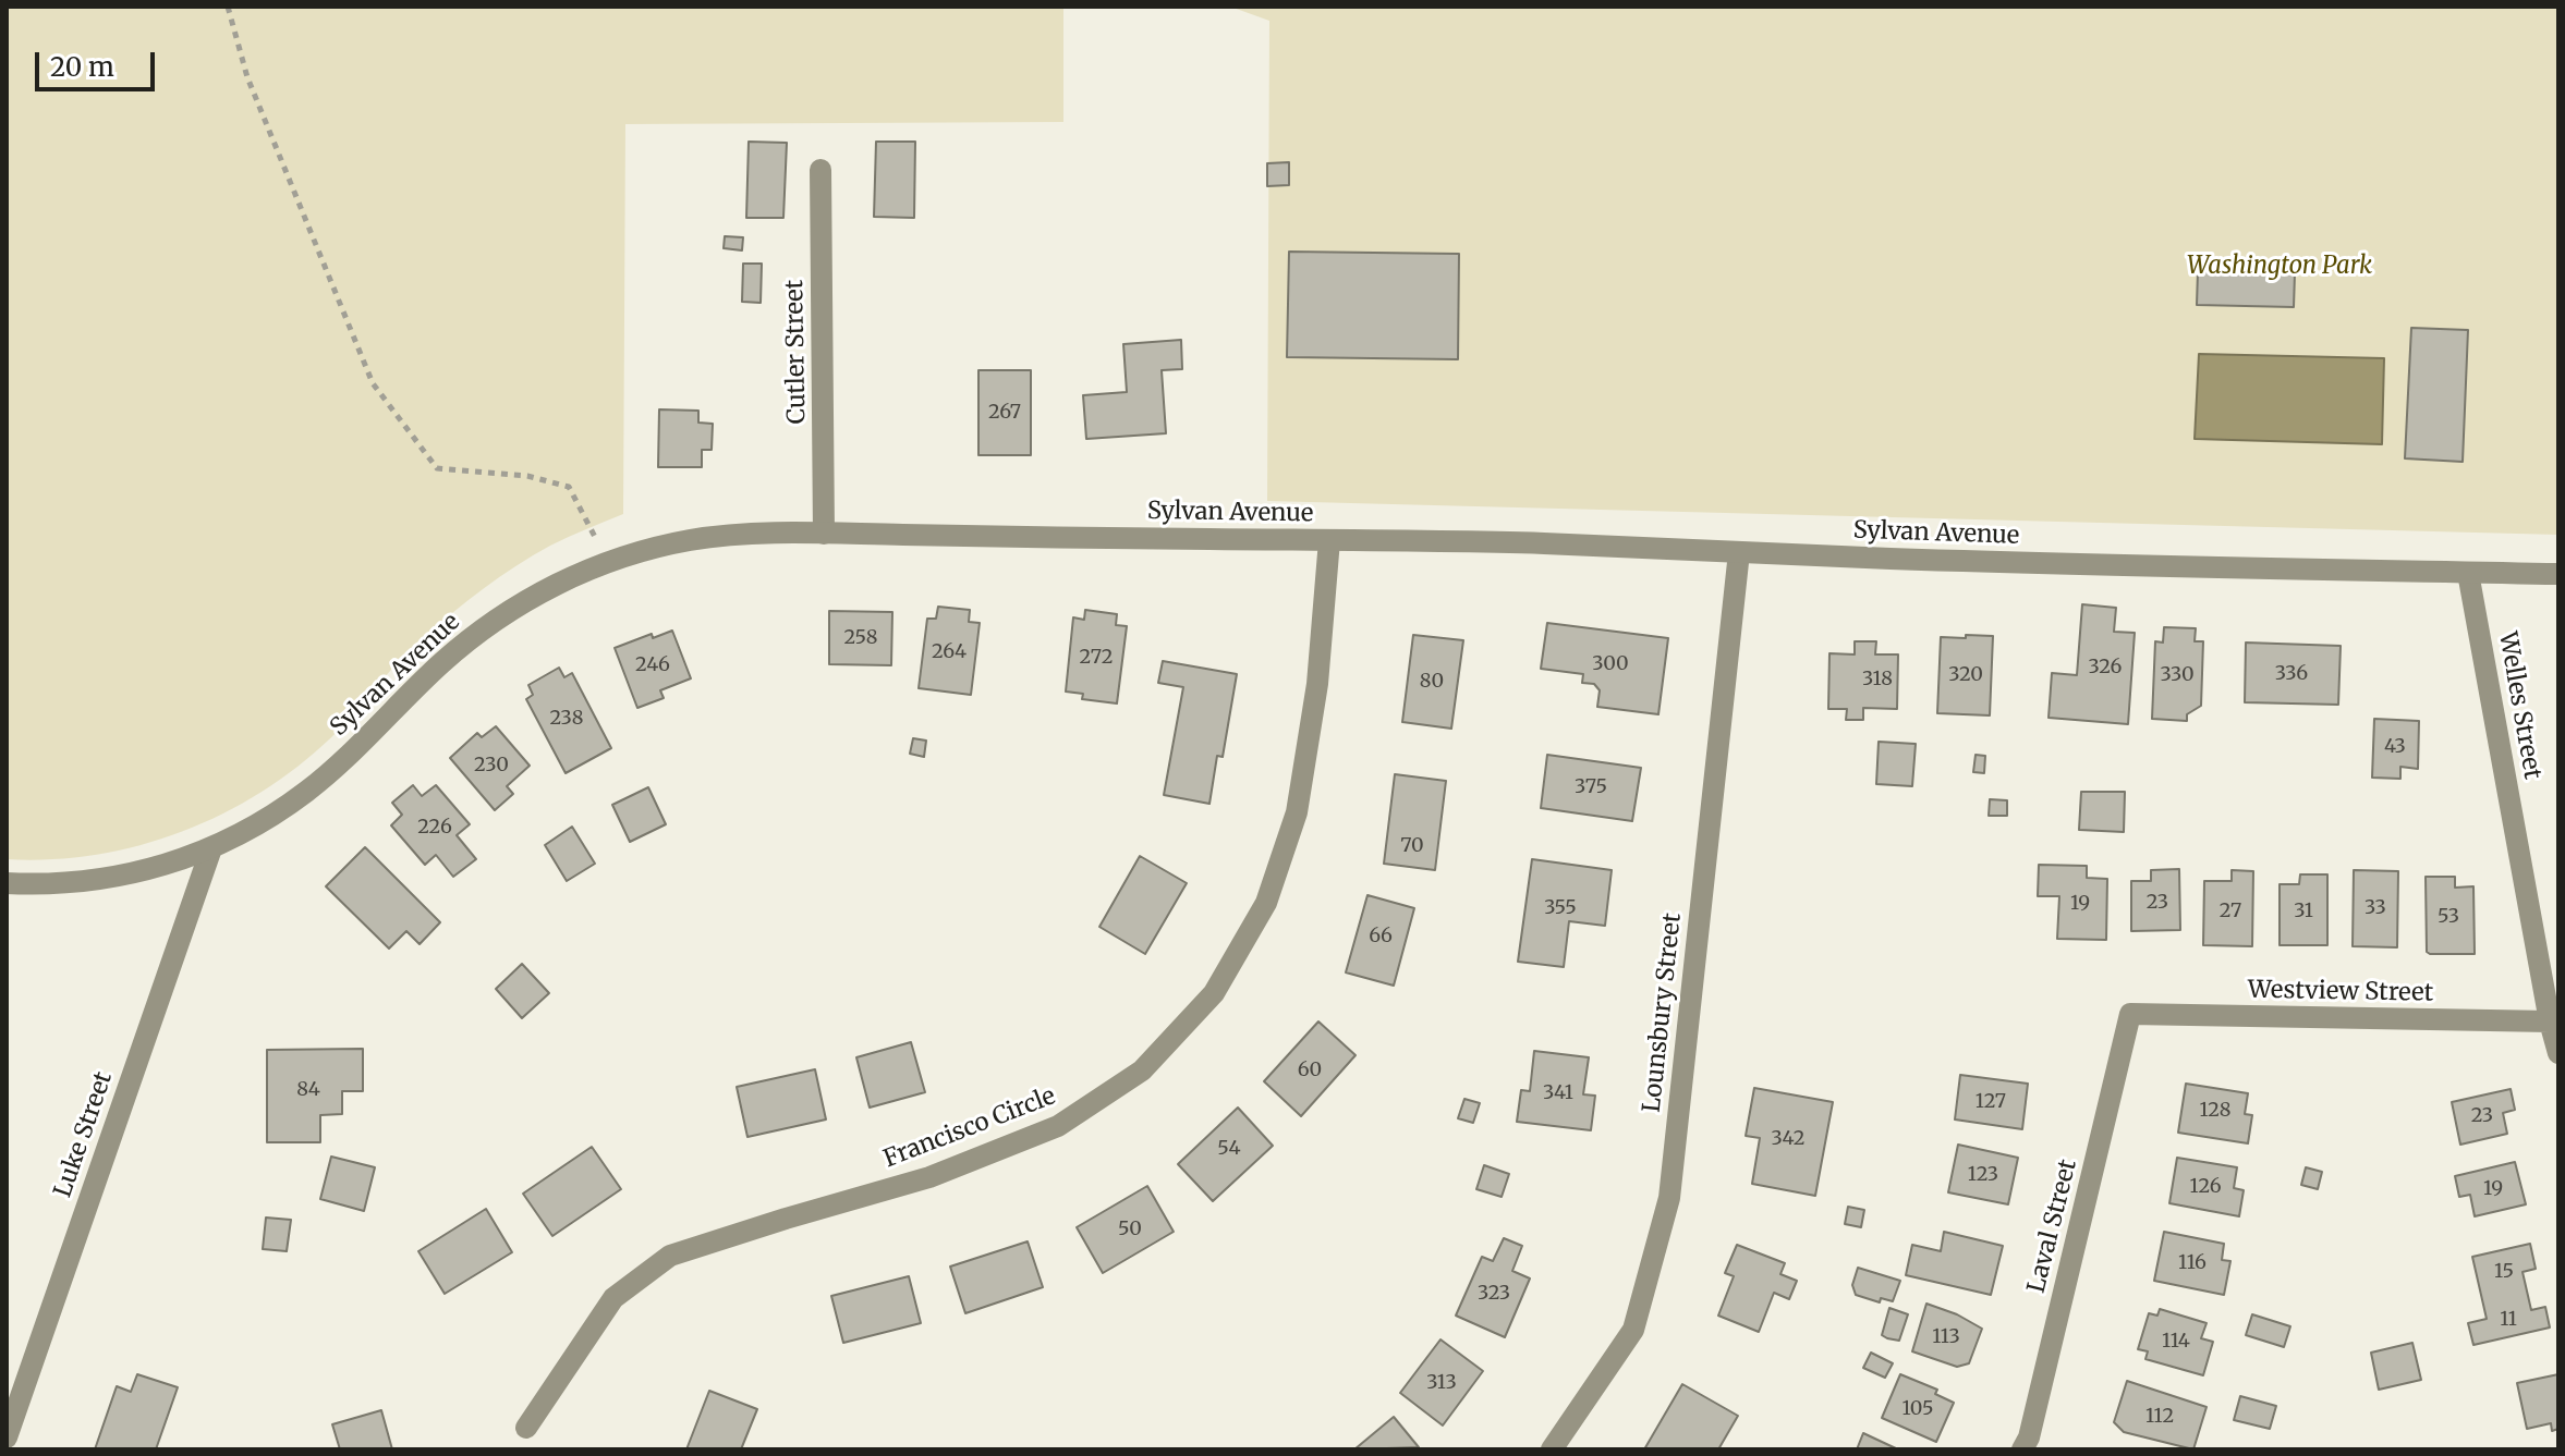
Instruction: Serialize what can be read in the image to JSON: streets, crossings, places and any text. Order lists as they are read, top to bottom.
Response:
{
  "streets": {
    "street": [
      "Cutler Street",
      "Sylvan Avenue",
      "Welles Street",
      "Westview Street",
      "Lounsbury Street",
      "Francisco Circle",
      "Luke Street",
      "Laval Street"
    ]
  },
  "crossings": [
    ["Cutler Street", "Sylvan Avenue"],
    ["Sylvan Avenue", "Welles Street"],
    ["Sylvan Avenue", "Lounsbury Street"],
    ["Sylvan Avenue", "Francisco Circle"],
    ["Sylvan Avenue", "Luke Street"],
    ["Welles Street", "Westview Street"],
    ["Westview Street", "Laval Street"]
  ],
  "parks": ["Washington Park"],
  "house_numbers": [
    "267",
    "258",
    "264",
    "272",
    "300",
    "246",
    "326",
    "336",
    "320",
    "330",
    "318",
    "80",
    "238",
    "43",
    "230",
    "375",
    "226",
    "70",
    "23",
    "19",
    "355",
    "33",
    "27",
    "31",
    "53",
    "66",
    "60",
    "84",
    "341",
    "127",
    "128",
    "23",
    "342",
    "54",
    "123",
    "126",
    "19",
    "50",
    "116",
    "15",
    "323",
    "11",
    "113",
    "114",
    "313",
    "105",
    "112"
  ],
  "scale_bar": "20 m"
}
